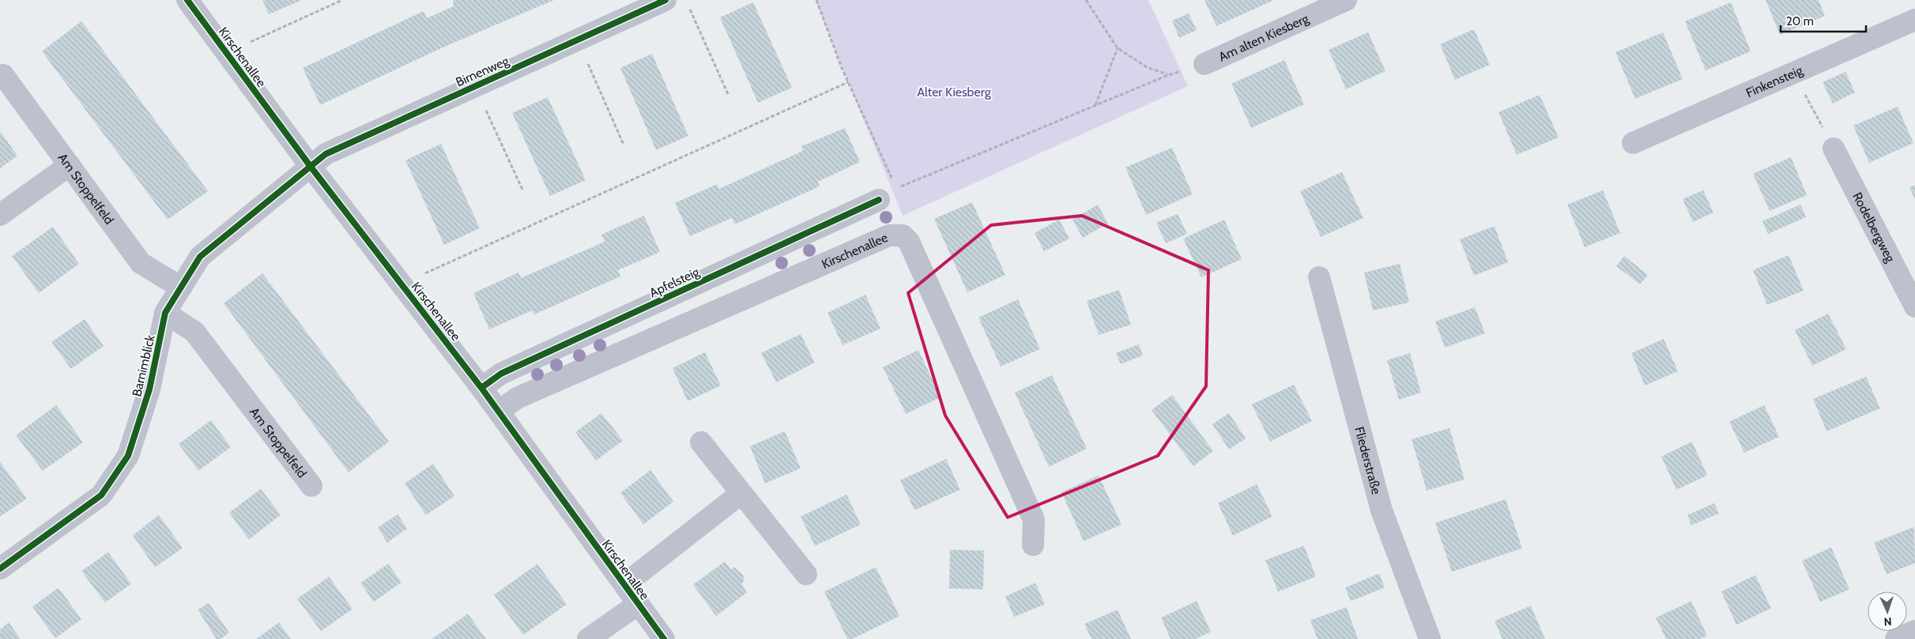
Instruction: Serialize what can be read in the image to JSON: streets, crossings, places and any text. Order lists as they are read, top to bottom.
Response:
{
  "streets": {
    "street": [
      "Am alten Kiesberg",
      "Kirschenallee",
      "Birnenweg",
      "Finkensteig",
      "Am Stoppelfeld",
      "Rodelbergweg",
      "Apfelsteig",
      "Barnimblick",
      "Fliederstraße"
    ]
  },
  "crossings": [
    ["Kirschenallee", "Birnenweg"],
    ["Kirschenallee", "Apfelsteig"],
    ["Kirschenallee", "Barnimblick"],
    ["Birnenweg", "Barnimblick"],
    ["Am Stoppelfeld", "Barnimblick"]
  ],
  "parks": ["Alter Kiesberg"],
  "scale_bar": "20 m",
  "north": "bottom"
}
